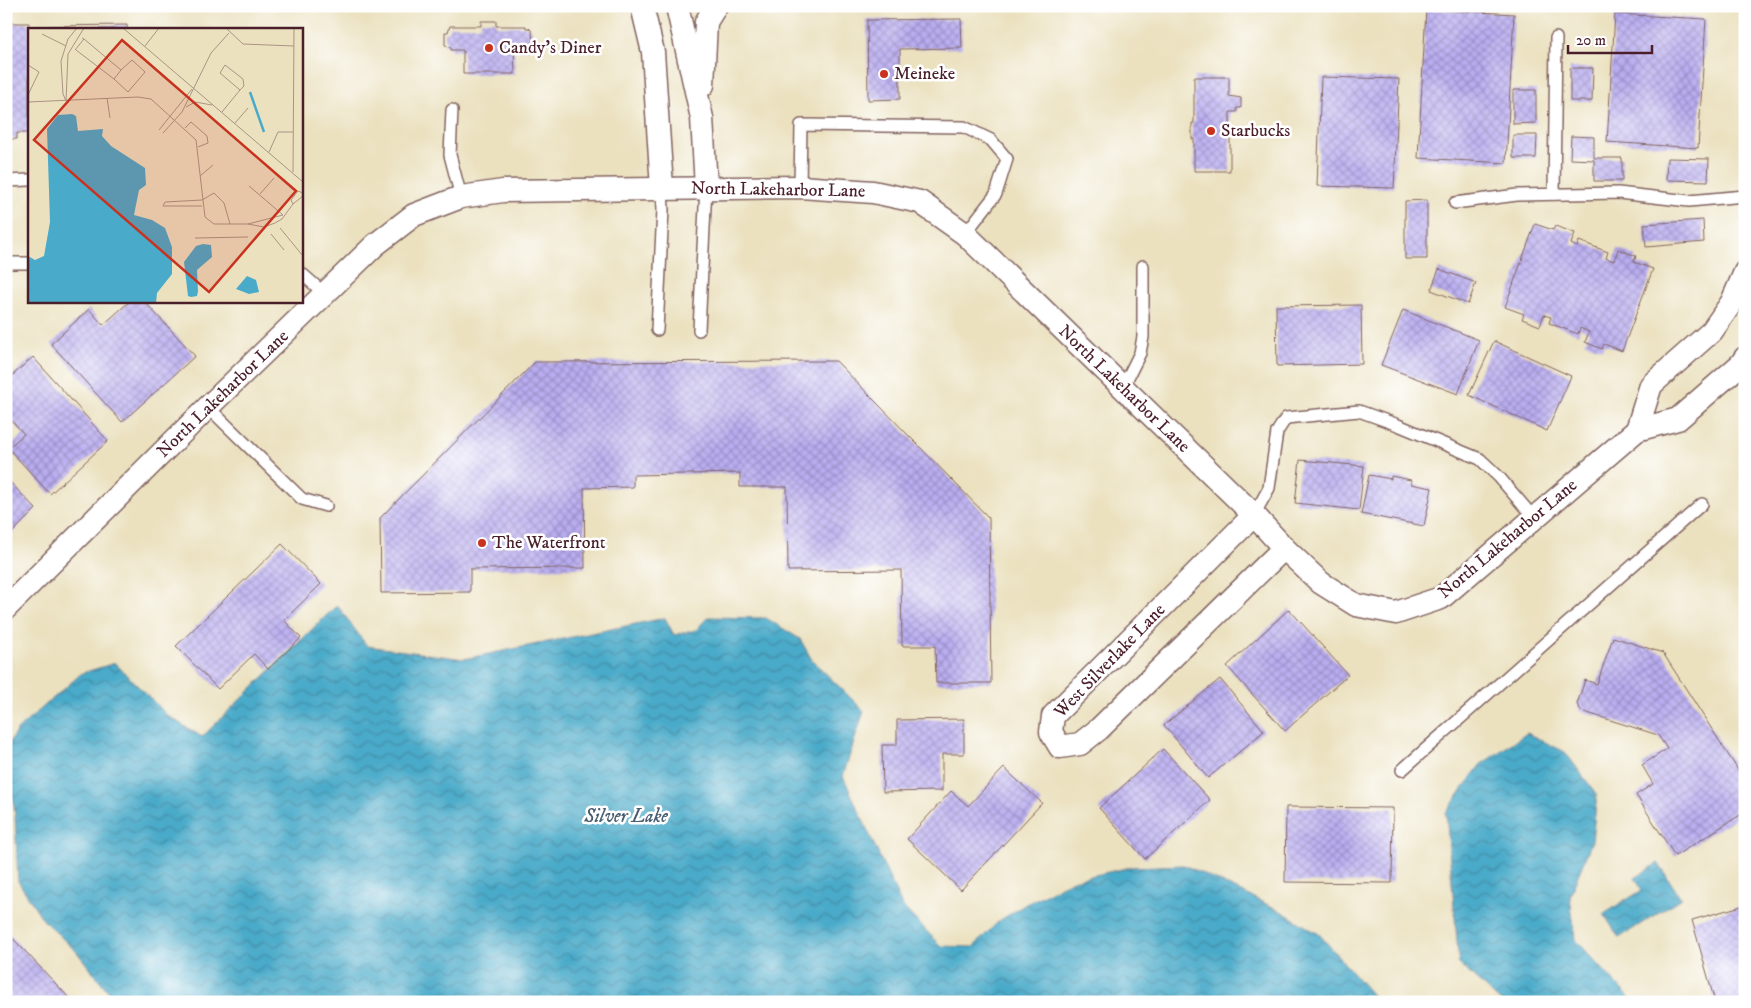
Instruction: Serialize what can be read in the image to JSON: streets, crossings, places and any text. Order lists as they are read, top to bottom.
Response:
{
  "streets": {
    "street": ["North Lakeharbor Lane", "West Silverlake Lane"]
  },
  "crossings": [
    ["North Lakeharbor Lane", "West Silverlake Lane"]
  ],
  "water": ["Silver Lake"],
  "places": [
    "Candy's Diner",
    "Meineke",
    "Starbucks",
    "The Waterfront"
  ],
  "scale_bar": "20 m"
}
